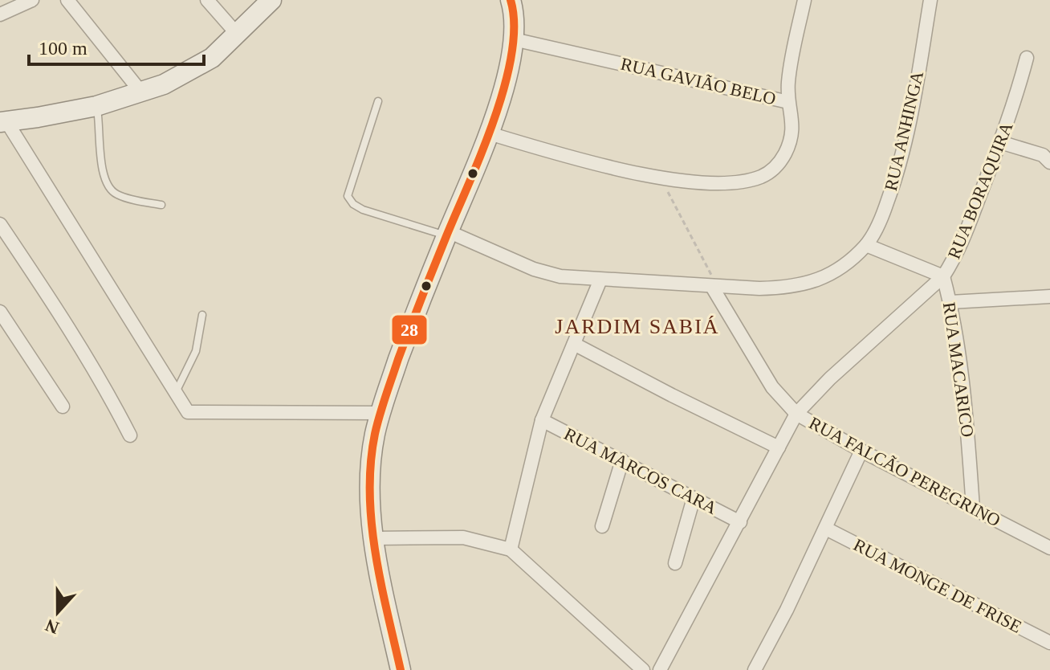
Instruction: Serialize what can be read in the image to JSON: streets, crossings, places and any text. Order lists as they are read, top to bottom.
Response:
{
  "streets": {
    "street": [
      "RUA GAVIÃO BELO",
      "RUA ANHINGA",
      "RUA BORAQUIRA",
      "RUA MACARICO",
      "RUA MARCOS CARA",
      "RUA FALCÃO PEREGRINO",
      "RUA MONGE DE FRISE"
    ]
  },
  "crossings": [
    ["RUA ANHINGA", "RUA MACARICO"],
    ["RUA ANHINGA", "RUA FALCÃO PEREGRINO"],
    ["RUA BORAQUIRA", "RUA MACARICO"],
    ["RUA BORAQUIRA", "RUA MARCOS CARA"],
    ["RUA BORAQUIRA", "RUA FALCÃO PEREGRINO"],
    ["RUA MACARICO", "RUA FALCÃO PEREGRINO"]
  ],
  "districts": ["JARDIM SABIÁ"],
  "lines": ["transit line 28"],
  "scale_bar": "100 m",
  "north": "bottom"
}
